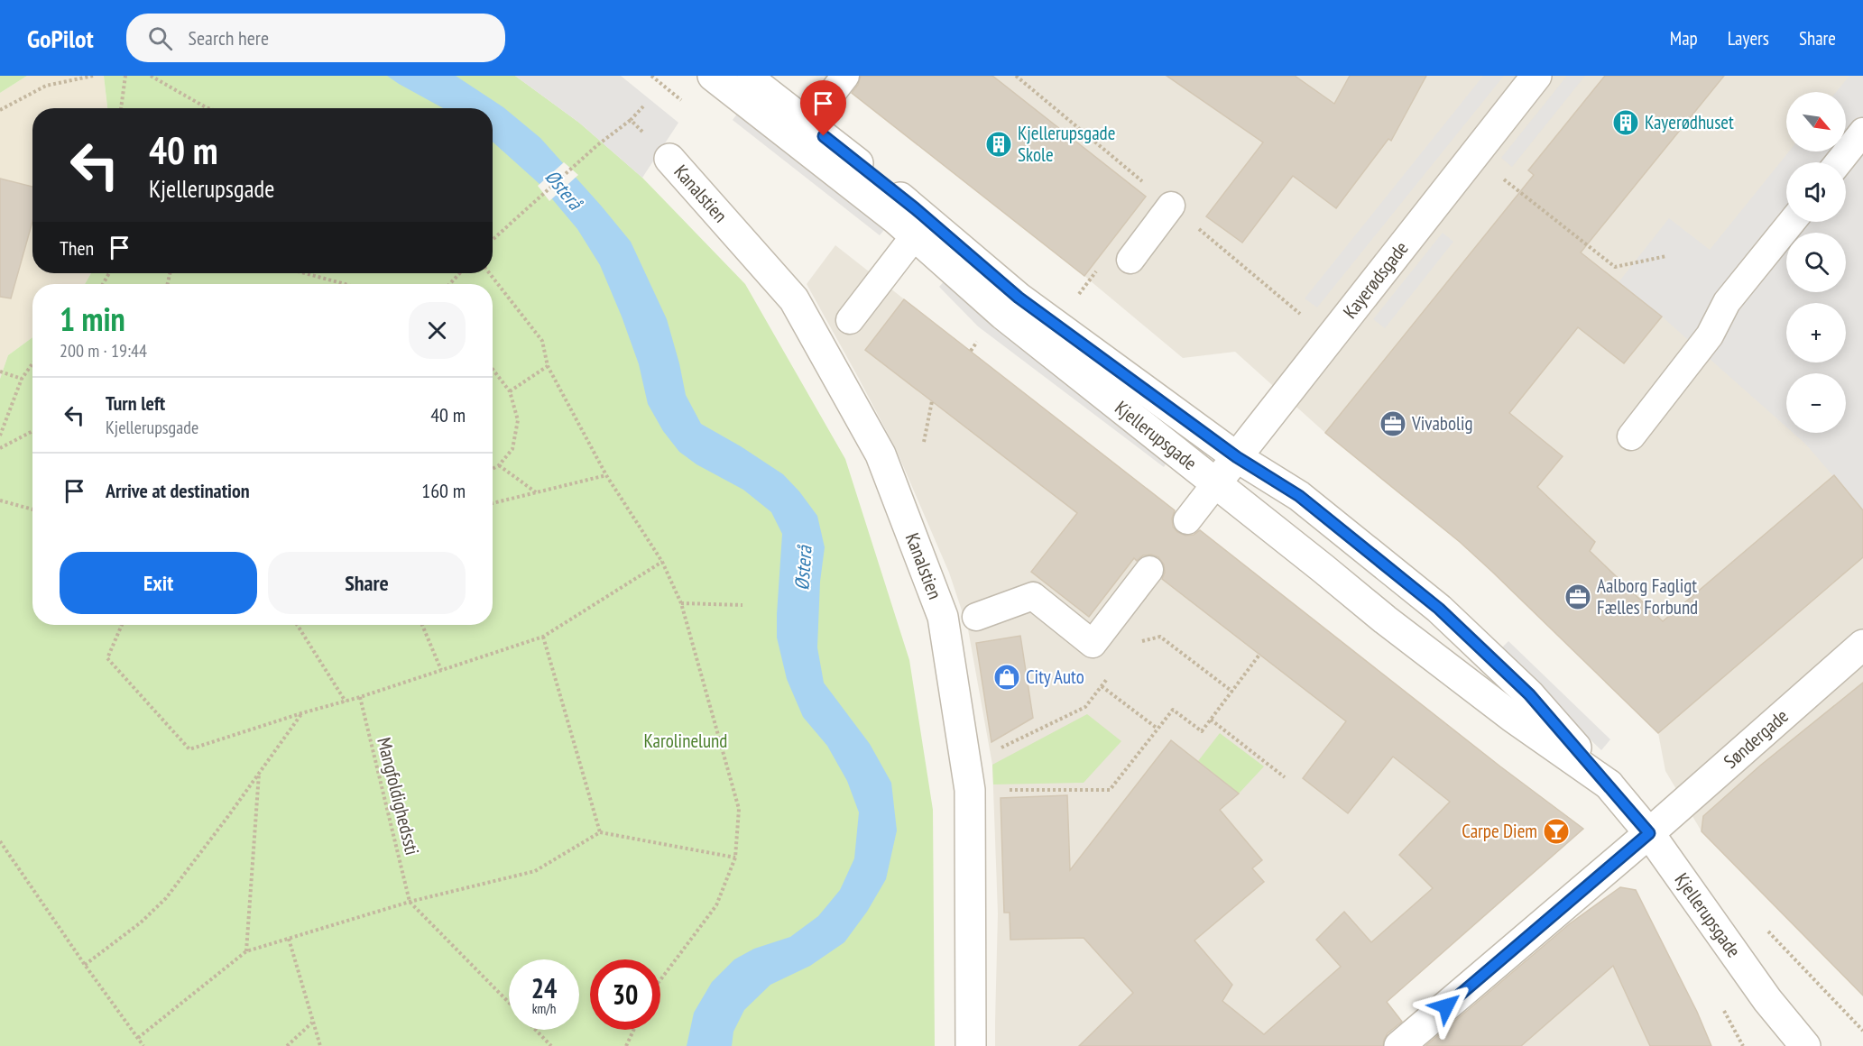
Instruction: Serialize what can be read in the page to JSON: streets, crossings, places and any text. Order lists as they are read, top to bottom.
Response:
{
  "streets": {
    "street": [
      "Kanalstien",
      "Kayerødsgade",
      "Kjellerupsgade",
      "Søndergade"
    ],
    "path": ["Mangfoldighedssti"]
  },
  "crossings": [
    ["Kayerødsgade", "Kjellerupsgade"],
    ["Kjellerupsgade", "Søndergade"]
  ],
  "water": ["Østerå"],
  "parks": ["Karolinelund"],
  "places": {
    "building": ["Kayerødhuset", "Kjellerupsgade Skole"],
    "office": ["Vivabolig", "Aalborg Fagligt Fælles Forbund"],
    "shop": ["City Auto"],
    "bar": ["Carpe Diem"]
  },
  "north": "bottom right",
  "page": {
    "header": "GoPilot",
    "search": "Search here",
    "nav": ["Map", "Layers", "Share"],
    "map_buttons": ["+", "−"],
    "turn": ["40 m", "Kjellerupsgade"],
    "then": "Then",
    "heading": ["1 min", "200 m · 19:44"],
    "list": [
      {
        "name": "Turn left",
        "note": "Kjellerupsgade",
        "value": "40 m"
      },
      {
        "name": "Arrive at destination",
        "value": "160 m"
      }
    ],
    "buttons": ["Exit", "Share"],
    "speed": "24 km/h",
    "limit": "30"
  }
}
